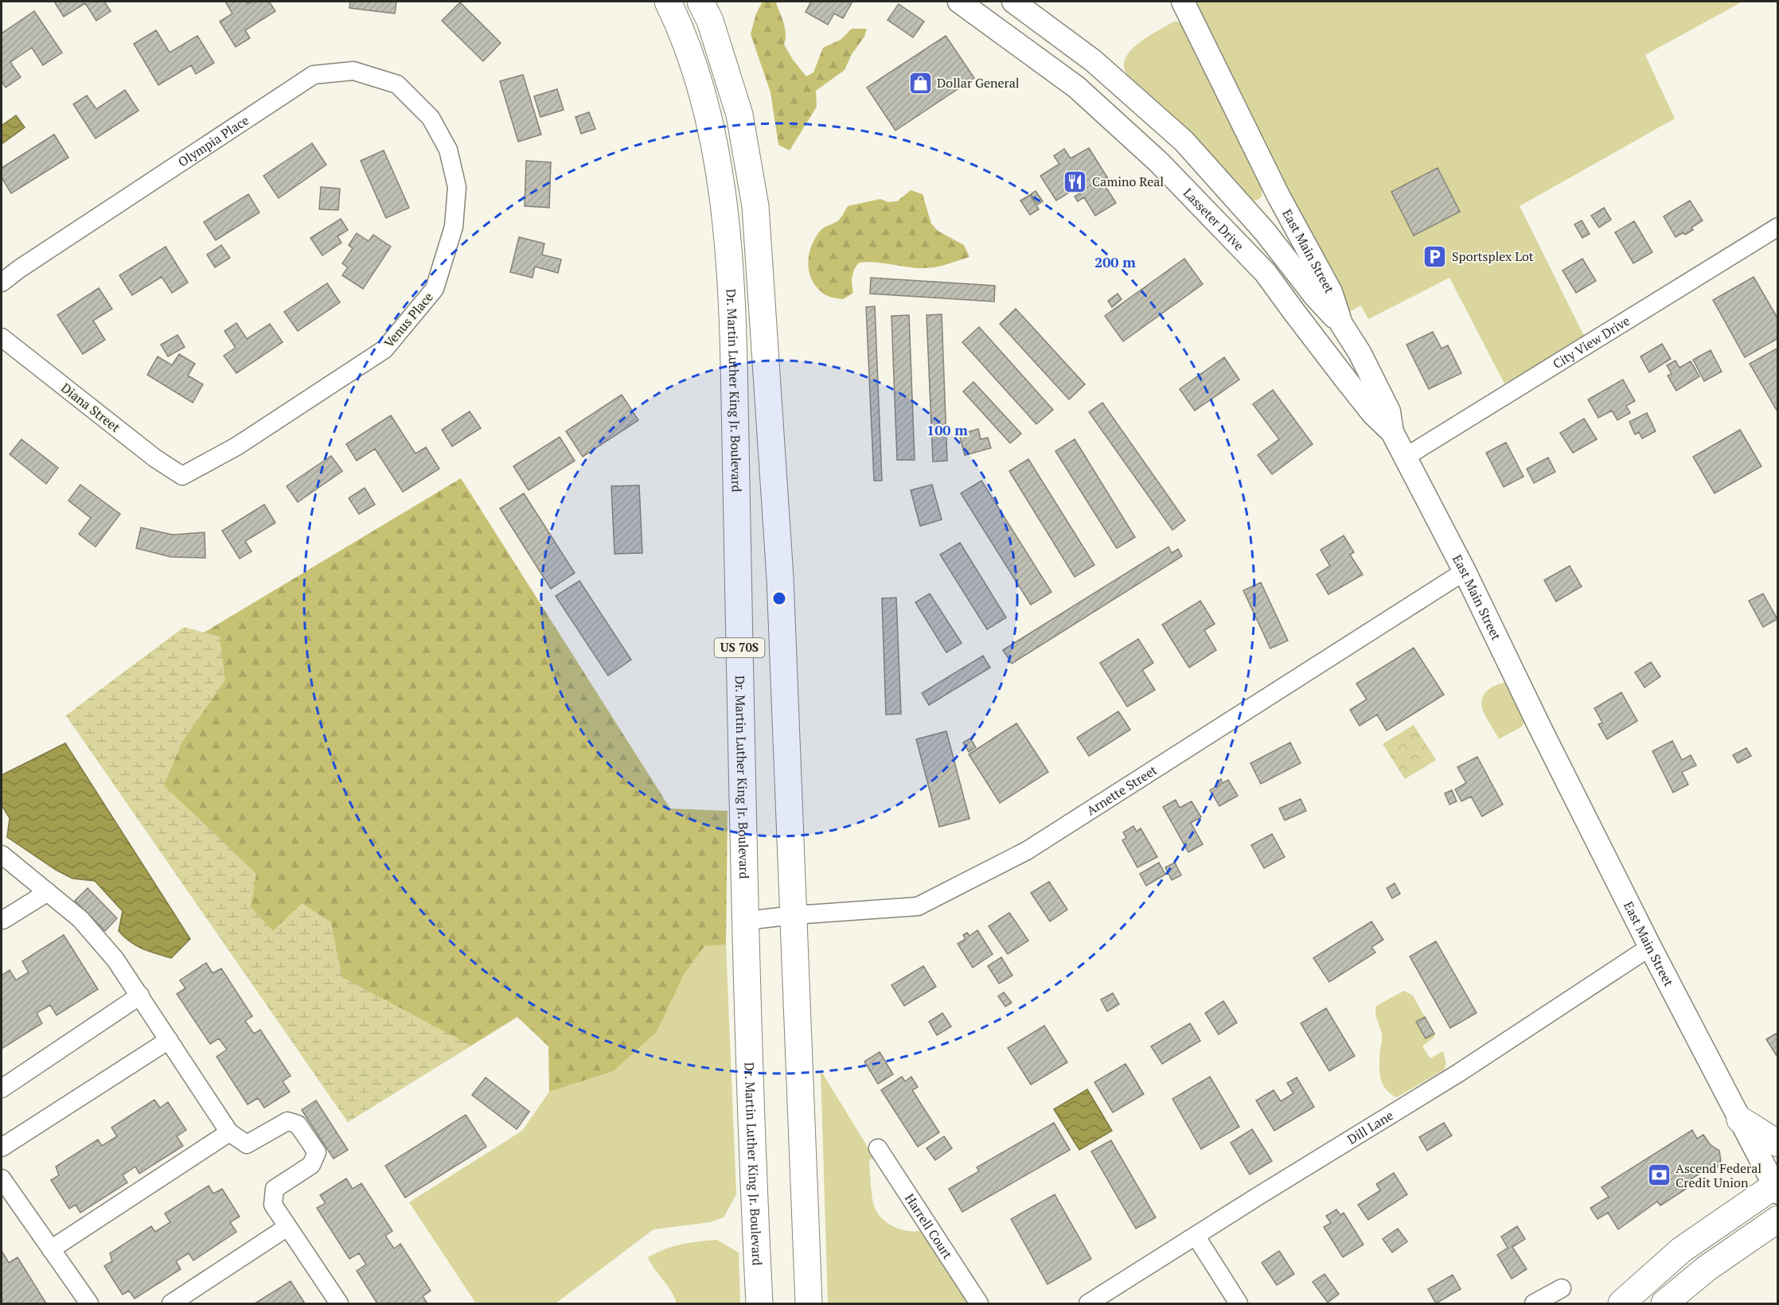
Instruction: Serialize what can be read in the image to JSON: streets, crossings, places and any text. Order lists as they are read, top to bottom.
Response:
{
  "streets": {
    "main road": ["Dr. Martin Luther King Jr. Boulevard", "US 70S"],
    "street": [
      "Olympia Place",
      "Lasseter Drive",
      "East Main Street",
      "Venus Place",
      "City View Drive",
      "Diana Street",
      "Arnette Street",
      "Dill Lane",
      "Harrell Court"
    ]
  },
  "crossings": [
    ["Olympia Place", "Venus Place"],
    ["Lasseter Drive", "East Main Street"],
    ["East Main Street", "City View Drive"],
    ["East Main Street", "Arnette Street"],
    ["East Main Street", "Dill Lane"],
    ["Venus Place", "Diana Street"],
    ["Dr. Martin Luther King Jr. Boulevard", "Arnette Street"],
    ["US 70S", "Arnette Street"]
  ],
  "places": {
    "shop": ["Dollar General"],
    "restaurant": ["Camino Real"],
    "parking": ["Sportsplex Lot"],
    "bank": ["Ascend Federal Credit Union"]
  },
  "rings": ["200 m", "100 m"]
}
